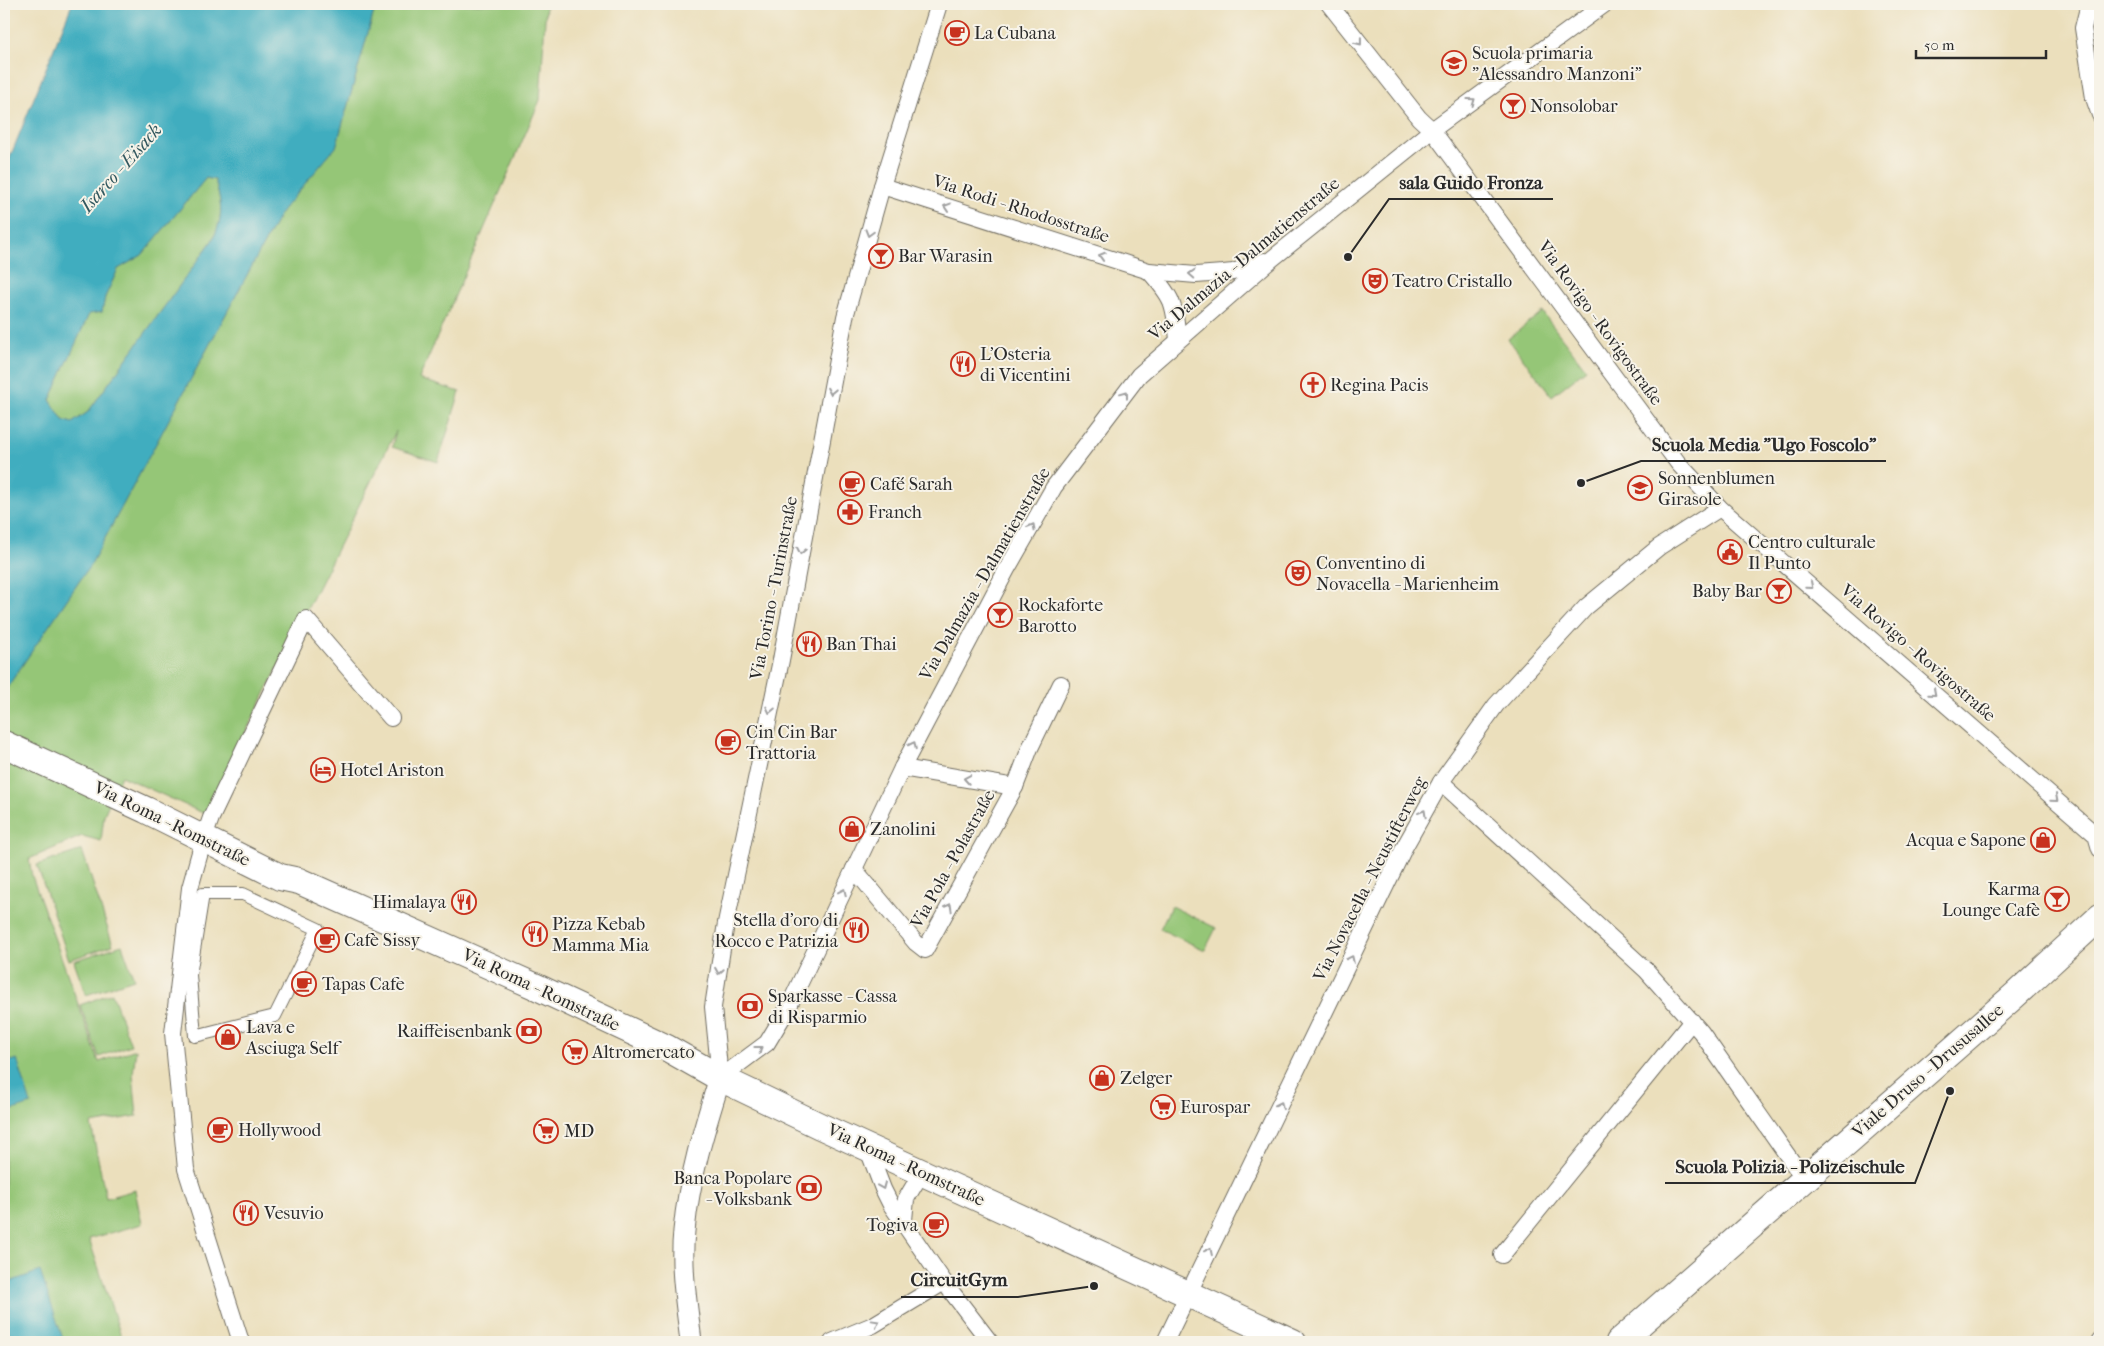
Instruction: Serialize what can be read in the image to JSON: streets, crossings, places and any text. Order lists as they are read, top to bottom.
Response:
{
  "streets": {
    "main road": ["Via Roma - Romstraße", "Viale Druso - Drususallee"],
    "street": [
      "Via Rodi - Rhodosstraße",
      "Via Dalmazia - Dalmatienstraße",
      "Via Rovigo - Rovigostraße",
      "Via Torino - Turinstraße",
      "Via Pola - Polastraße",
      "Via Novacella - Neustifterweg"
    ]
  },
  "crossings": [
    ["Via Rodi - Rhodosstraße", "Via Dalmazia - Dalmatienstraße"],
    ["Via Rodi - Rhodosstraße", "Via Torino - Turinstraße"],
    ["Via Dalmazia - Dalmatienstraße", "Via Rovigo - Rovigostraße"],
    ["Via Dalmazia - Dalmatienstraße", "Via Torino - Turinstraße"],
    ["Via Dalmazia - Dalmatienstraße", "Via Roma - Romstraße"],
    ["Via Dalmazia - Dalmatienstraße", "Via Pola - Polastraße"],
    ["Via Rovigo - Rovigostraße", "Via Novacella - Neustifterweg"],
    ["Via Torino - Turinstraße", "Via Roma - Romstraße"],
    ["Via Roma - Romstraße", "Via Novacella - Neustifterweg"]
  ],
  "one_way": [
    "Via Rodi - Rhodosstraße",
    "Via Dalmazia - Dalmatienstraße",
    "Via Rovigo - Rovigostraße",
    "Via Torino - Turinstraße",
    "Via Novacella - Neustifterweg"
  ],
  "water": ["Isarco - Eisack"],
  "places": {
    "cafe": [
      "La Cubana",
      "Café Sarah",
      "Cin Cin Bar Trattoria",
      "Cafè Sissy",
      "Tapas Cafe",
      "Hollywood",
      "Togiva"
    ],
    "school or university": ["Scuola primaria \"Alessandro Manzoni\"", "Sonnenblumen Girasole"],
    "bar": [
      "Nonsolobar",
      "Bar Warasin",
      "Baby Bar",
      "Rockaforte Barotto",
      "Karma Lounge Cafè"
    ],
    "other": [
      "sala Guido Fronza",
      "Scuola Media \"Ugo Foscolo\"",
      "Scuola Polizia - Polizeischule",
      "CircuitGym"
    ],
    "theatre": ["Teatro Cristallo", "Conventino di Novacella - Marienheim"],
    "restaurant": [
      "L'Osteria di Vicentini",
      "Ban Thai",
      "Himalaya",
      "Stella d'oro di Rocco e Patrizia",
      "Pizza Kebab Mamma Mia",
      "Vesuvio"
    ],
    "church": ["Regina Pacis"],
    "pharmacy": ["Franch"],
    "public building": ["Centro culturale Il Punto"],
    "hotel": ["Hotel Ariston"],
    "shop": [
      "Zanolini",
      "Acqua e Sapone",
      "Lava e Asciuga Self",
      "Zelger"
    ],
    "bank": ["Sparkasse - Cassa di Risparmio", "Raiffeisenbank", "Banca Popolare - Volksbank"],
    "supermarket": ["Altromercato", "Eurospar", "MD"]
  },
  "scale_bar": "50 m"
}
